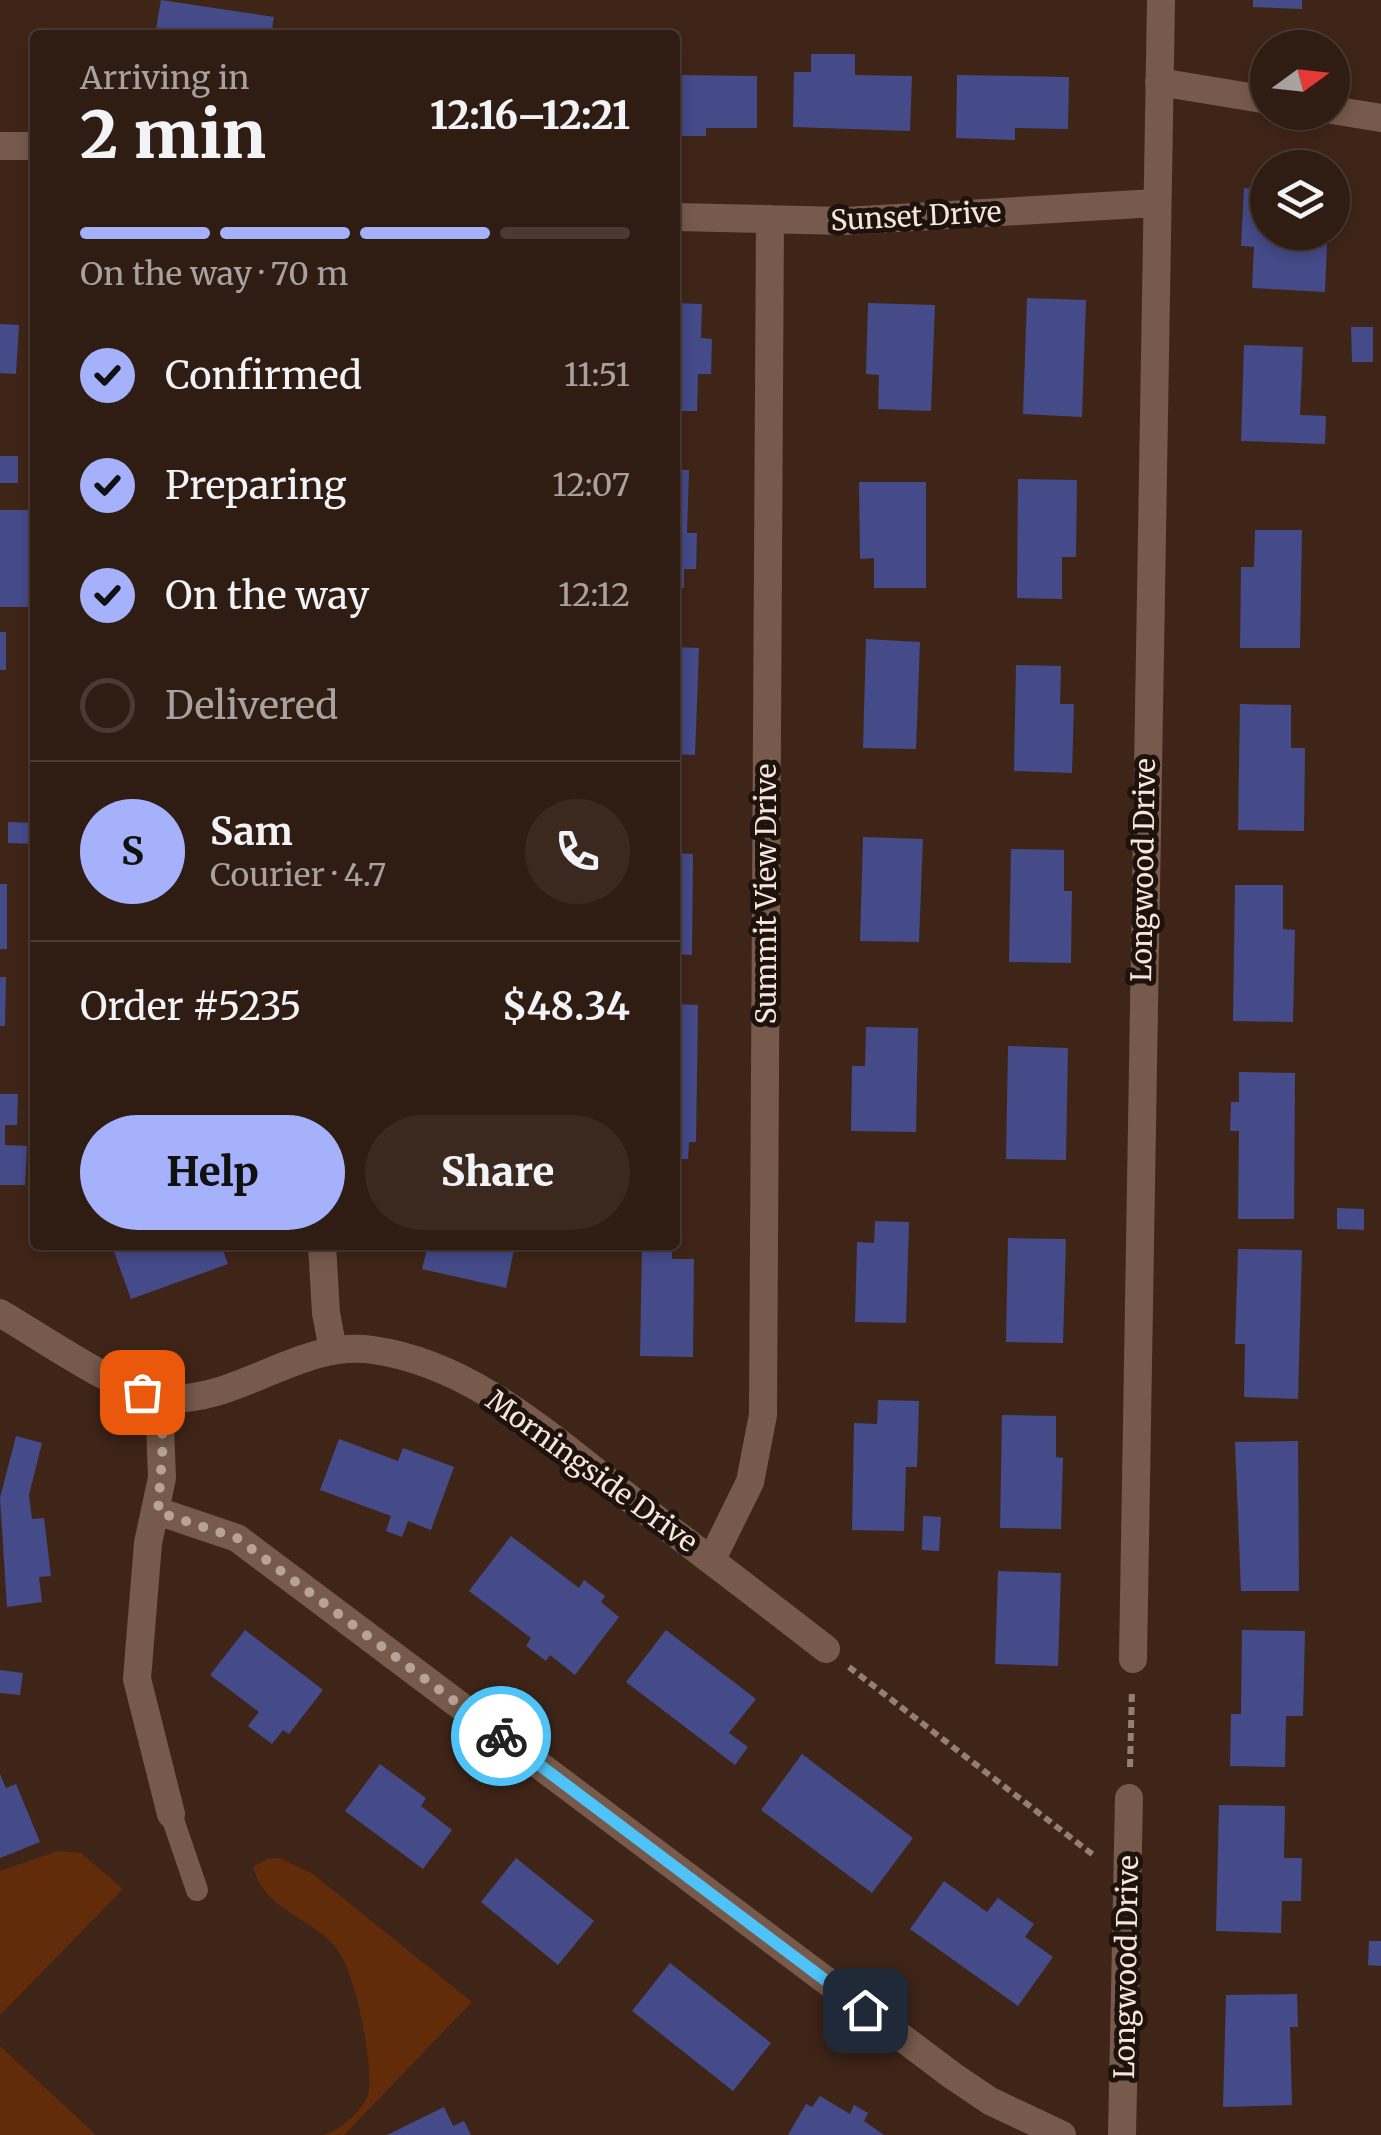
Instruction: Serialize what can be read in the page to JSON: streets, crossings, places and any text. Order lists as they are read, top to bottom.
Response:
{
  "streets": {
    "street": [
      "Sunset Drive",
      "Longwood Drive",
      "Summit View Drive",
      "Morningside Drive"
    ]
  },
  "crossings": [
    ["Sunset Drive", "Longwood Drive"],
    ["Sunset Drive", "Summit View Drive"],
    ["Summit View Drive", "Morningside Drive"]
  ],
  "north": "right",
  "page": {
    "heading": ["2 min", "Arriving in", "12:16–12:21"],
    "panel": [
      "Sam",
      "Courier · 4.7",
      "Order #5235",
      "$48.34"
    ],
    "bar": "On the way · 70 m",
    "list": [
      ["Confirmed", "11:51"],
      ["Preparing", "12:07"],
      ["On the way", "12:12"],
      "Delivered"
    ],
    "round": "S",
    "buttons": ["Help", "Share"]
  }
}
